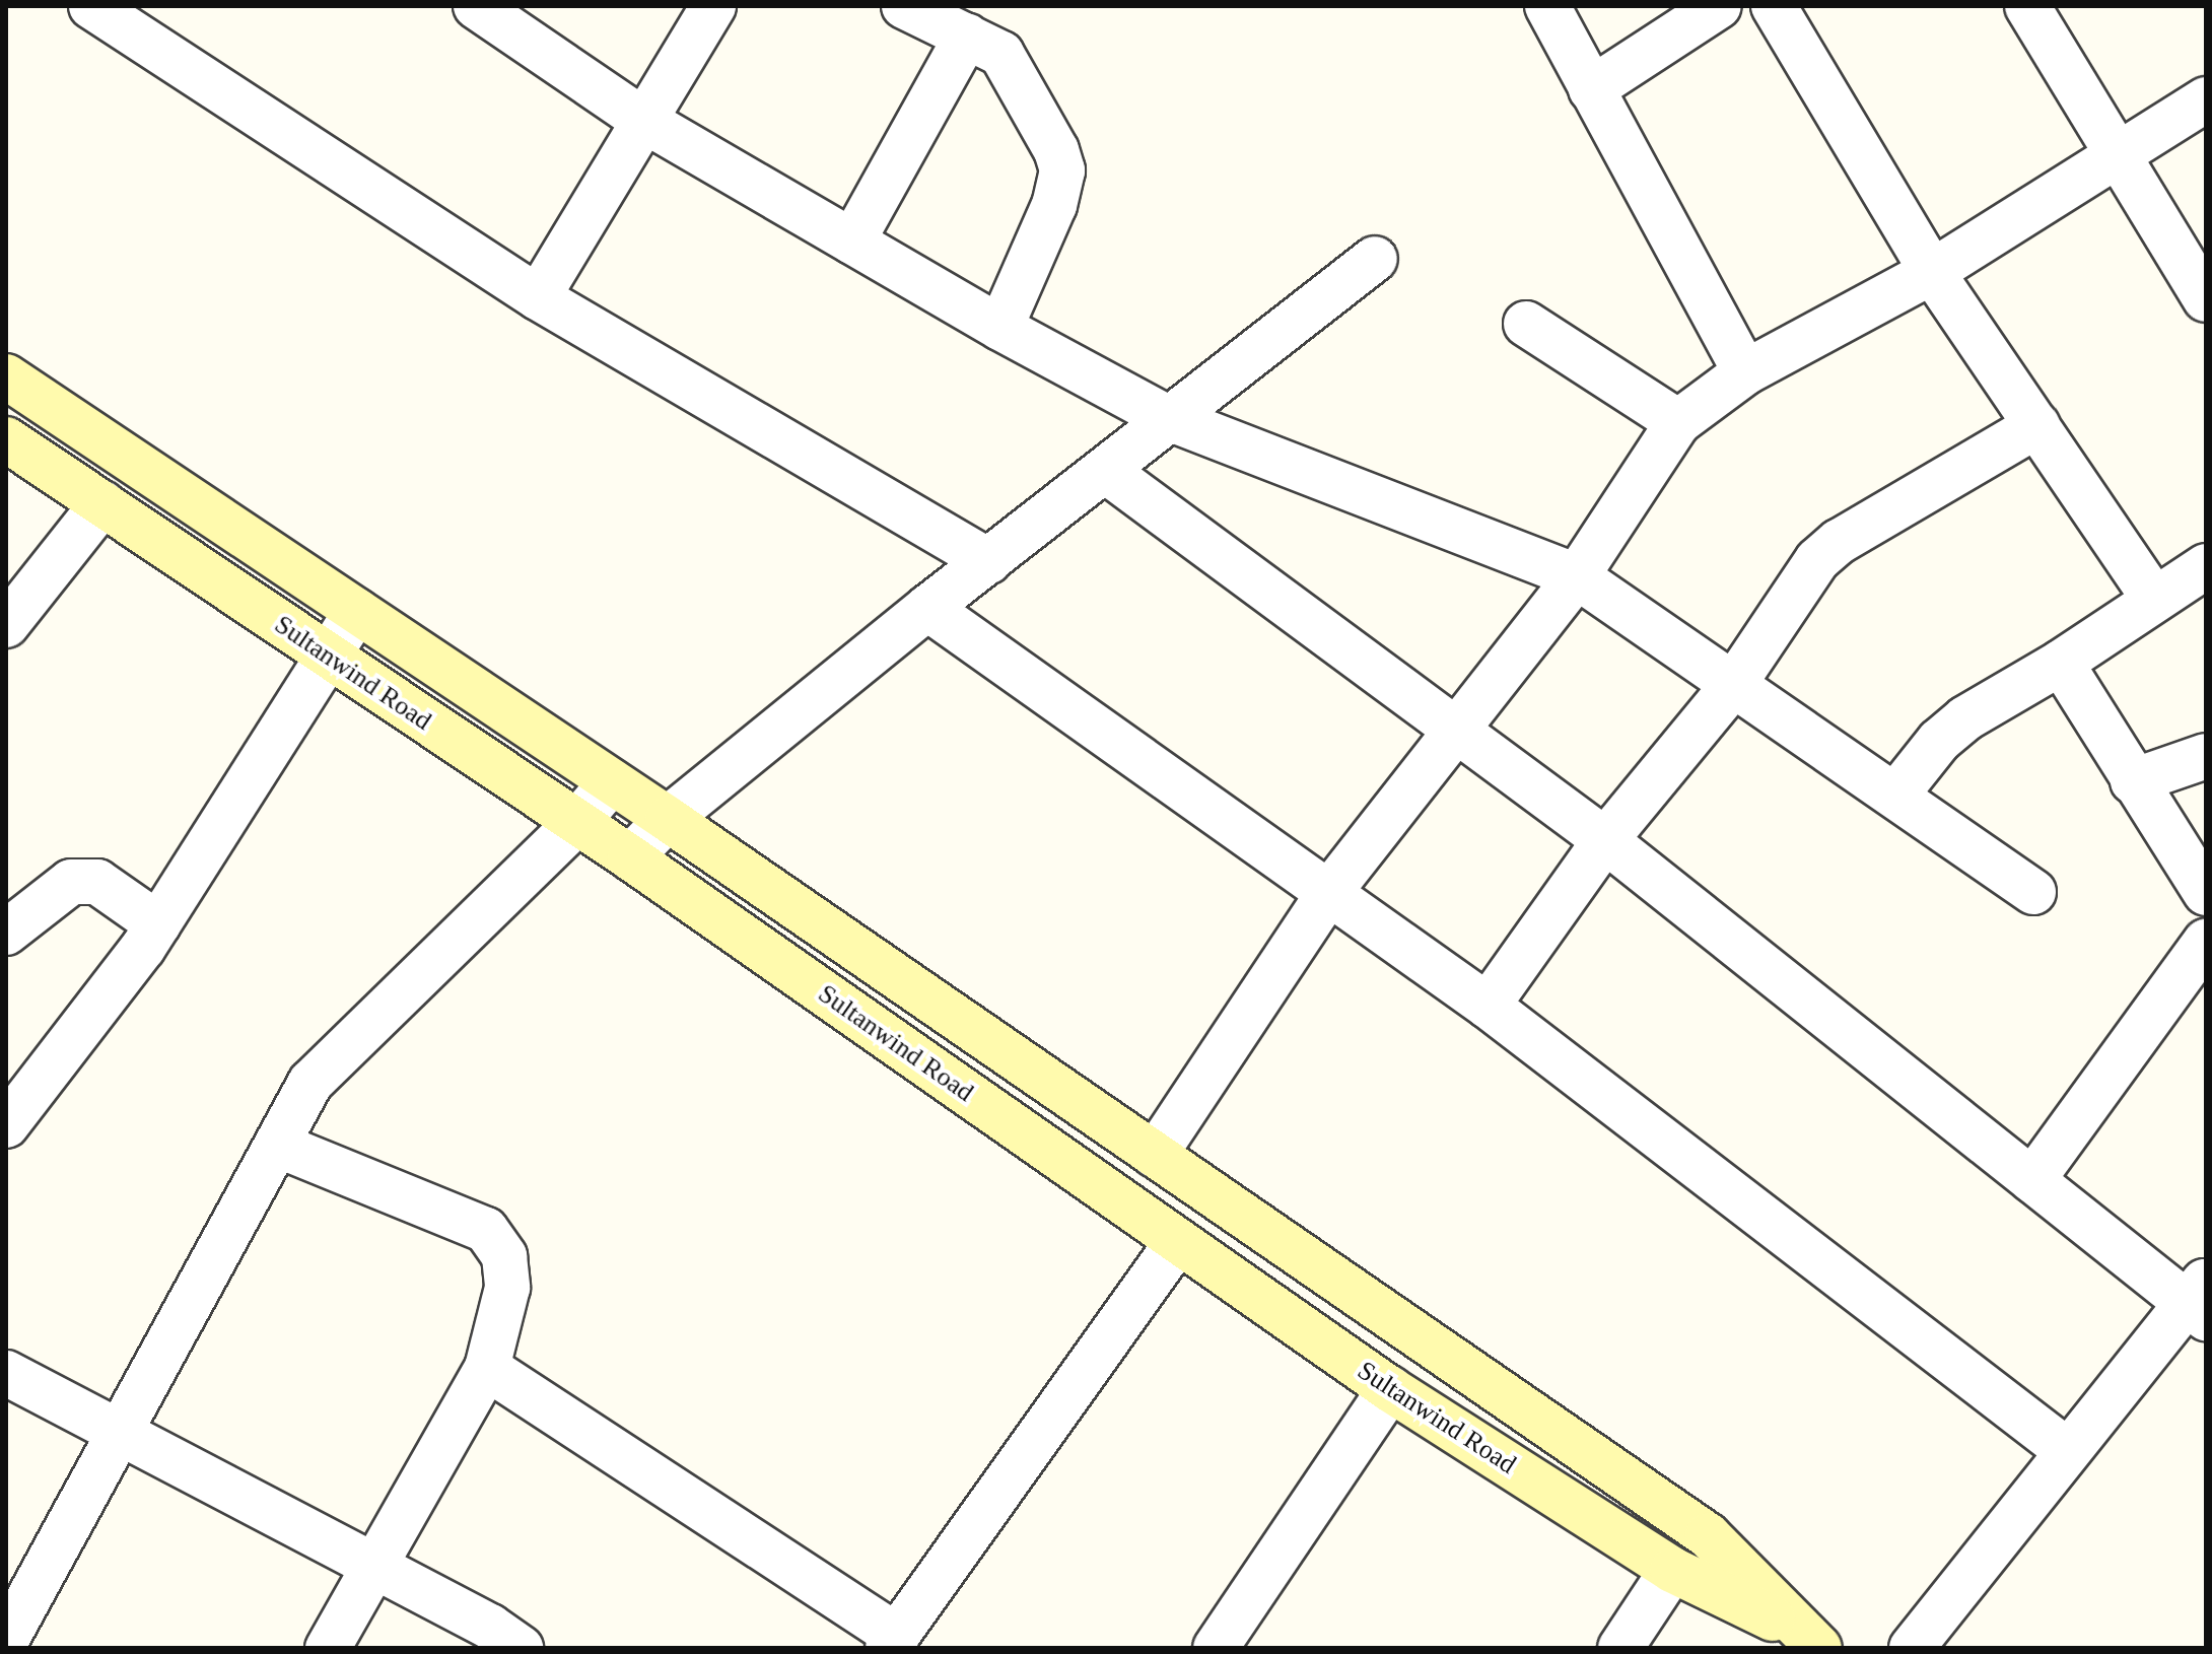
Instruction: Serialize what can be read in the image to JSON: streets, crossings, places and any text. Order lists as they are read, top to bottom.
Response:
{
  "streets": {
    "main road": ["Sultanwind Road"]
  }
}
